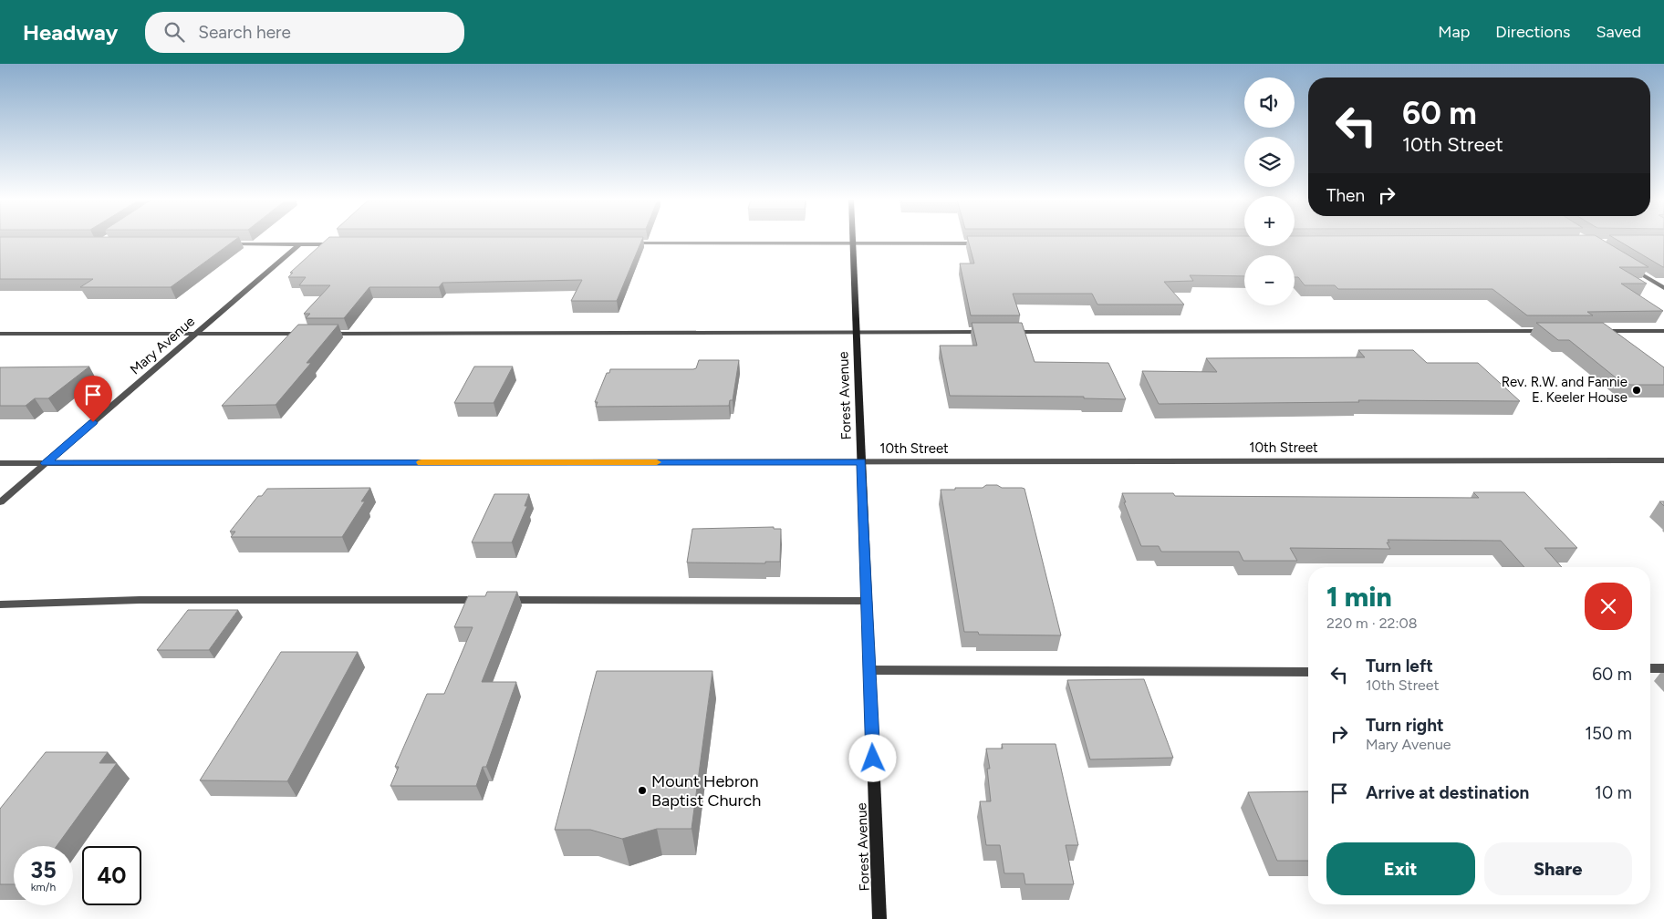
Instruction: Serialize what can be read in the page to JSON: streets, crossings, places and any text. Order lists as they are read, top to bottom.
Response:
{
  "streets": {
    "street": ["Mary Avenue", "Forest Avenue", "10th Street"]
  },
  "crossings": [
    ["Mary Avenue", "10th Street"],
    ["Forest Avenue", "10th Street"]
  ],
  "places": ["Rev. R.W. and Fannie E. Keeler House", "Mount Hebron Baptist Church"],
  "page": {
    "header": "Headway",
    "search": "Search here",
    "nav": ["Map", "Directions", "Saved"],
    "map_buttons": ["+", "−"],
    "turn": ["60 m", "10th Street"],
    "then": "Then",
    "heading": ["1 min", "220 m · 22:08"],
    "list": [
      {
        "name": "Turn left",
        "note": "10th Street",
        "value": "60 m"
      },
      {
        "name": "Turn right",
        "note": "Mary Avenue",
        "value": "150 m"
      },
      {
        "name": "Arrive at destination",
        "value": "10 m"
      }
    ],
    "buttons": ["Exit", "Share"],
    "speed": "35 km/h",
    "limit": "40"
  }
}
